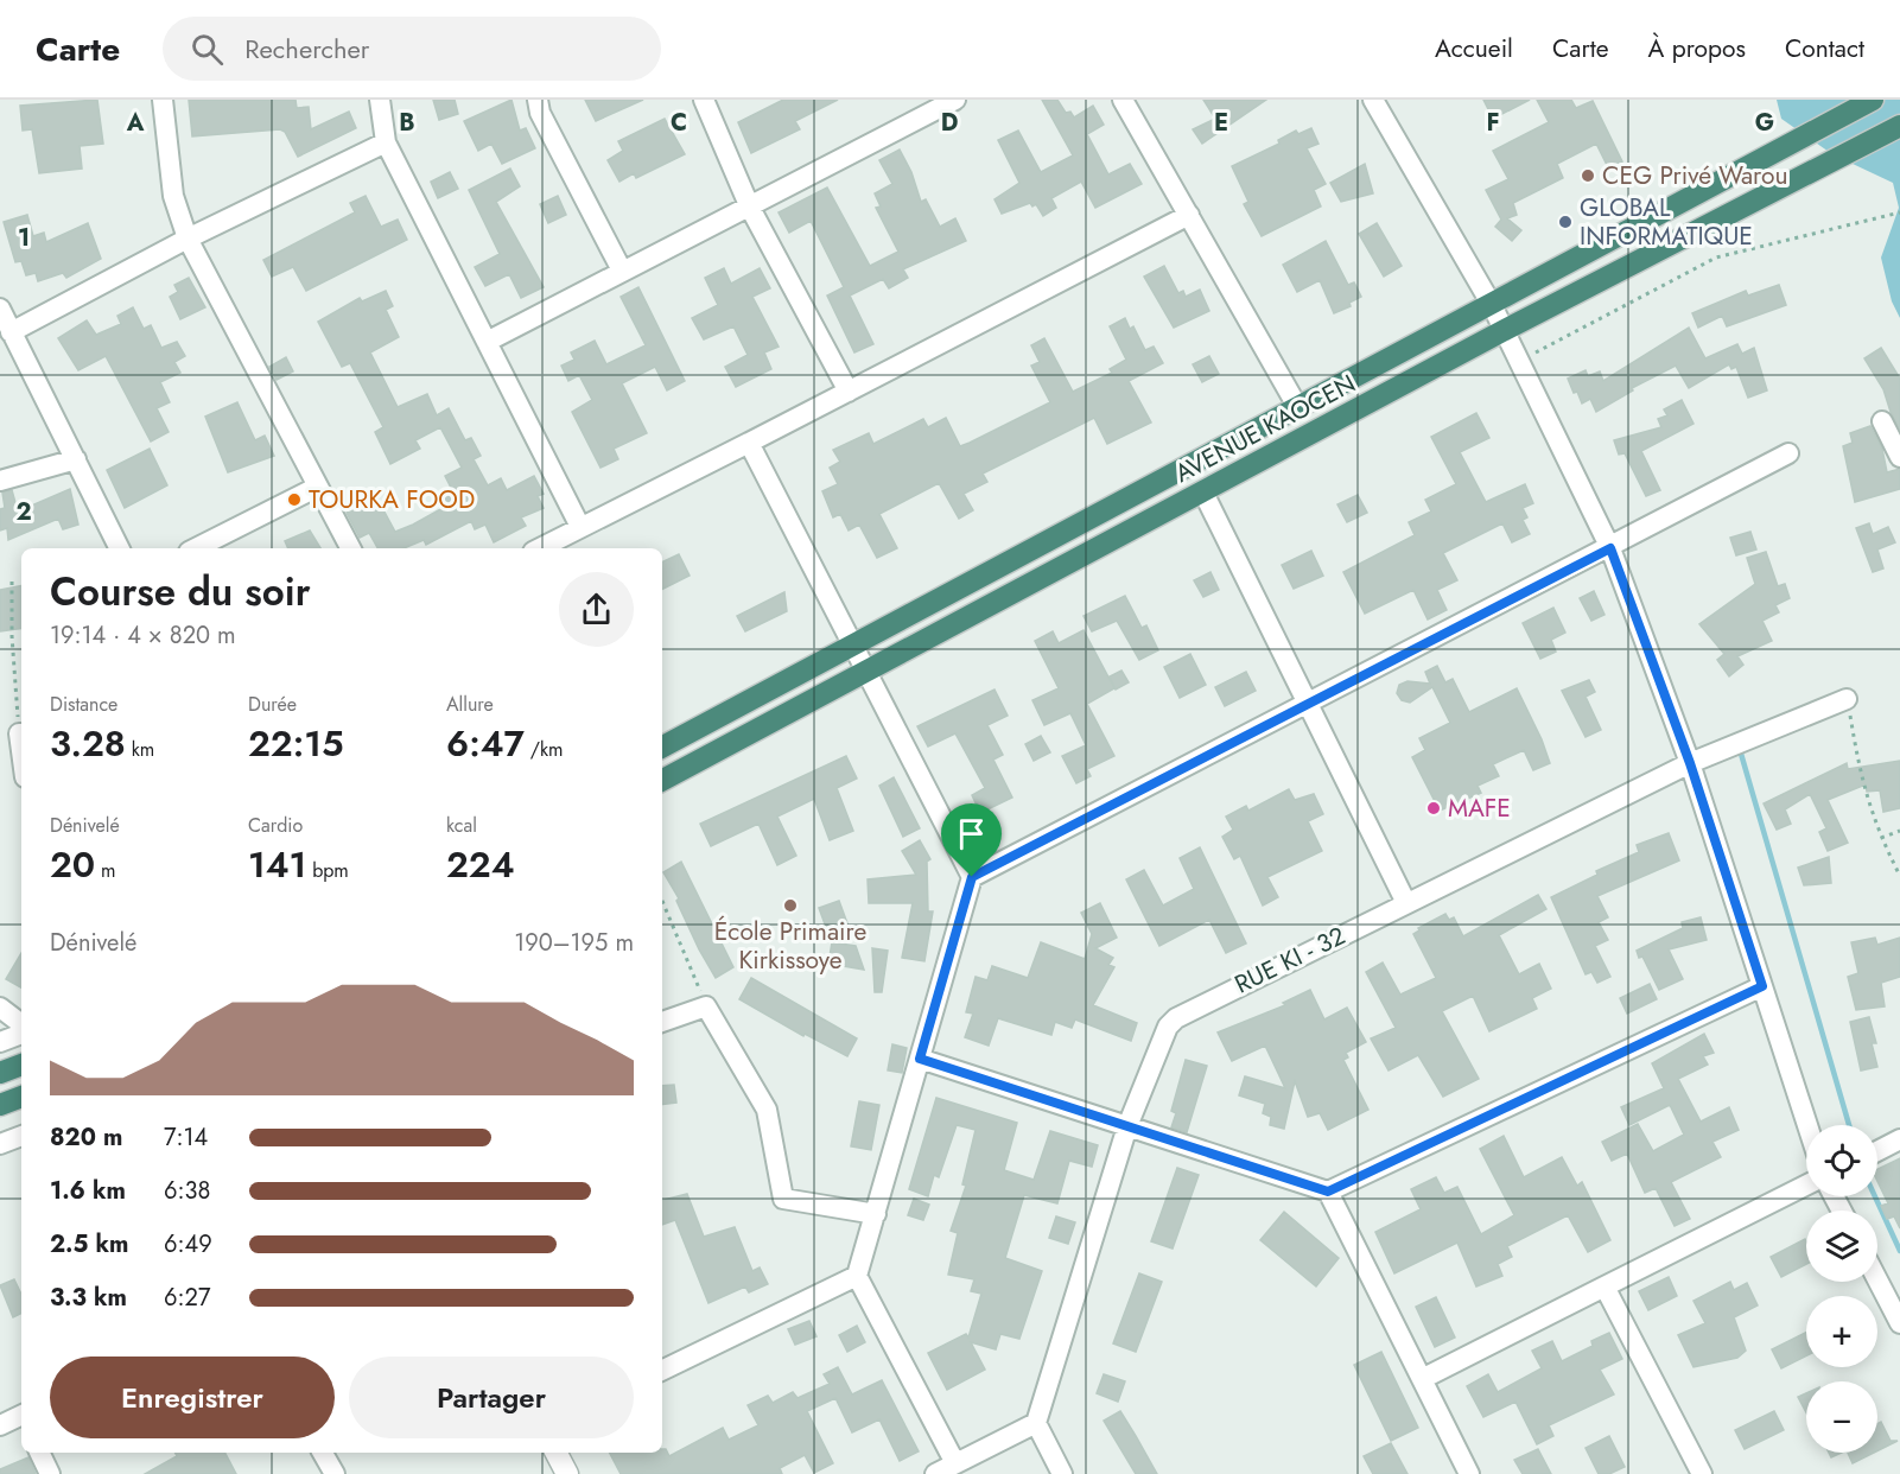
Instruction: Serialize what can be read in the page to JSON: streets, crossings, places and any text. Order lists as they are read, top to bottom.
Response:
{
  "streets": {
    "highway": ["AVENUE KAOCEN"],
    "street": ["RUE KI - 32"]
  },
  "places": [
    "CEG Privé Warou",
    "GLOBAL INFORMATIQUE",
    "TOURKA FOOD",
    "MAFE",
    "École Primaire Kirkissoye"
  ],
  "page": {
    "header": "Carte",
    "search": "Rechercher",
    "nav": [
      "Accueil",
      "Carte",
      "À propos",
      "Contact"
    ],
    "heading": ["Course du soir", "19:14 · 4 × 820 m"],
    "stats": [
      ["Distance", "3.28 km"],
      ["Durée", "22:15"],
      ["Allure", "6:47 /km"],
      ["Dénivelé", "20 m"],
      ["Cardio", "141 bpm"],
      ["kcal", "224"]
    ],
    "chart": ["Dénivelé", "190–195 m"],
    "list": [
      {
        "name": "820 m",
        "note": "7:14"
      },
      {
        "name": "1.6 km",
        "note": "6:38"
      },
      {
        "name": "2.5 km",
        "note": "6:49"
      },
      {
        "name": "3.3 km",
        "note": "6:27"
      }
    ],
    "map_buttons": ["+", "−"],
    "buttons": ["Enregistrer", "Partager"]
  },
  "grid": {
    "columns": [
      "A",
      "B",
      "C",
      "D",
      "E",
      "F",
      "G"
    ],
    "rows": ["1", "2"]
  }
}
